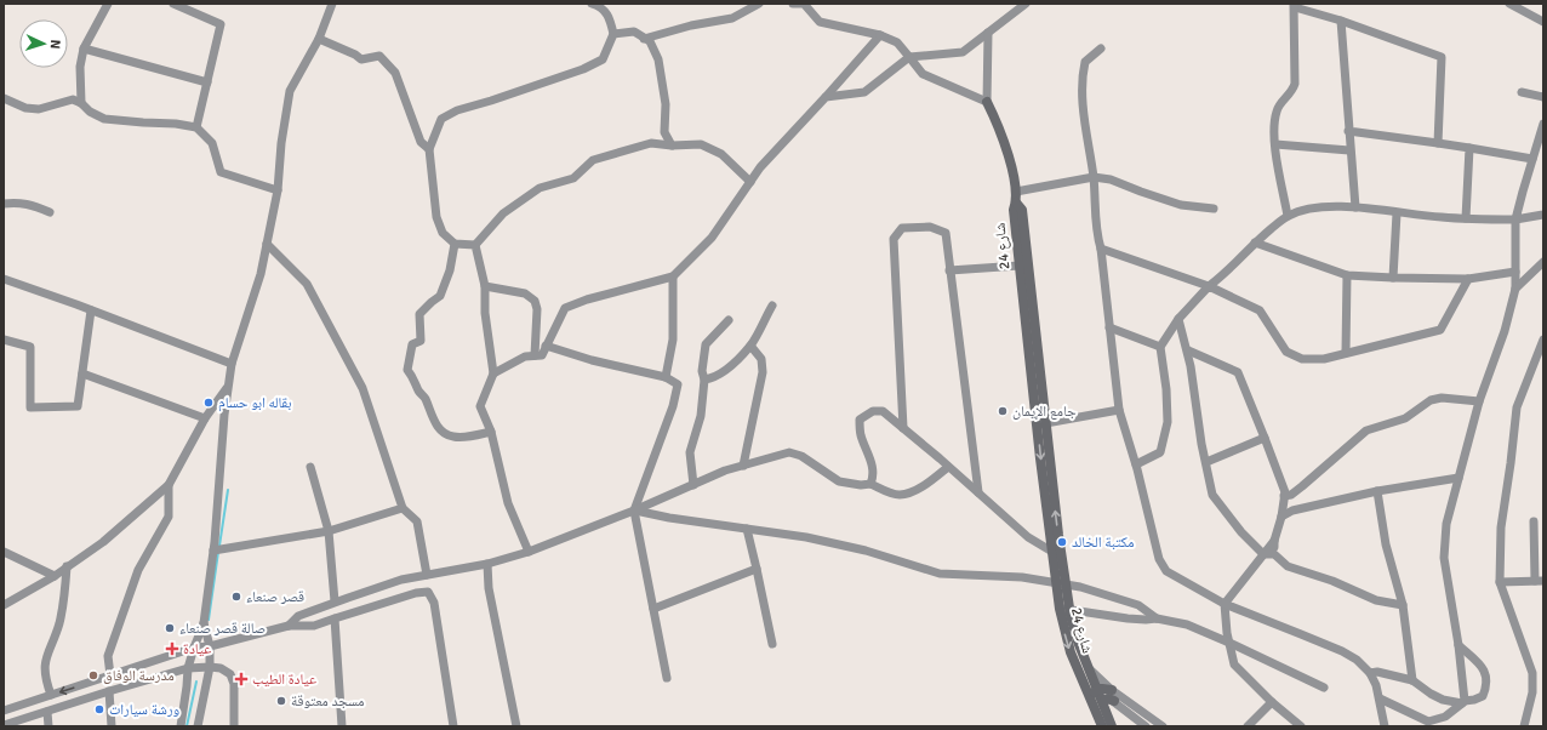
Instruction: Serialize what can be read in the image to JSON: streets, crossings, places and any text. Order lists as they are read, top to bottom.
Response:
{
  "streets": {
    "street": ["شارع 24"]
  },
  "places": {
    "other": [
      "بقاله ابو حسام",
      "جامع الإيمان",
      "مكتبة الخالد",
      "قصر صنعاء",
      "صالة قصر صنعاء",
      "مدرسة الوفاق",
      "مسجد معتوقة",
      "ورشة سيارات"
    ],
    "health": ["عيادة", "عيادة الطيب"]
  },
  "north": "right"
}
